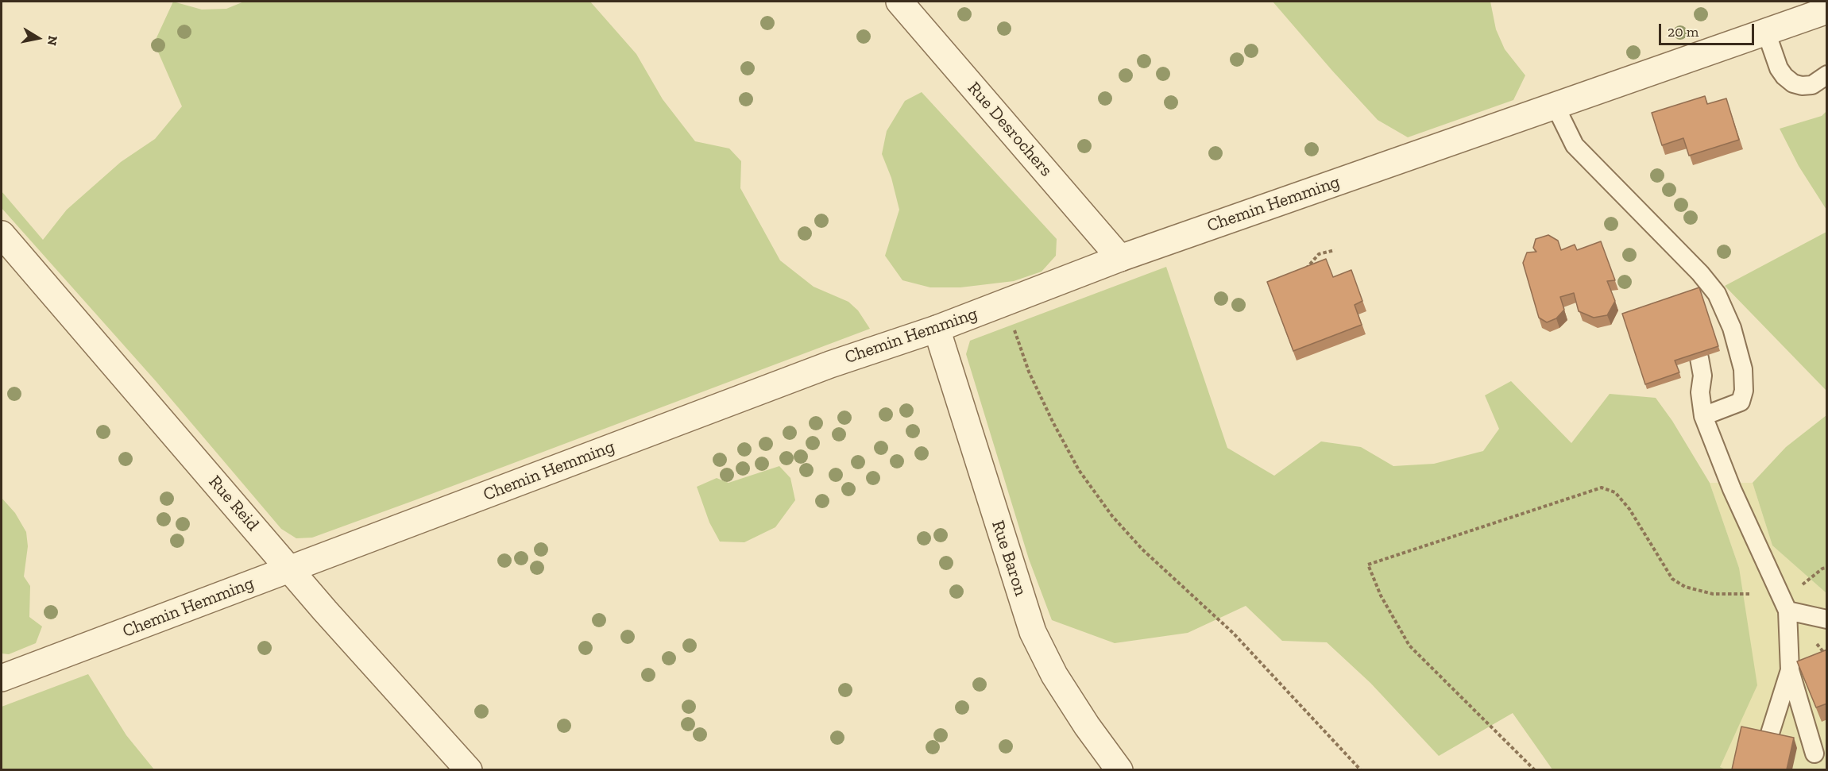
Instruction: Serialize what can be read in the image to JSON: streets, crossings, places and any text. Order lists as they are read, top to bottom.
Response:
{
  "streets": {
    "street": [
      "Rue Desrochers",
      "Chemin Hemming",
      "Rue Reid",
      "Rue Baron"
    ]
  },
  "crossings": [
    ["Rue Desrochers", "Chemin Hemming"],
    ["Chemin Hemming", "Rue Reid"],
    ["Chemin Hemming", "Rue Baron"]
  ],
  "scale_bar": "20 m",
  "north": "right"
}
